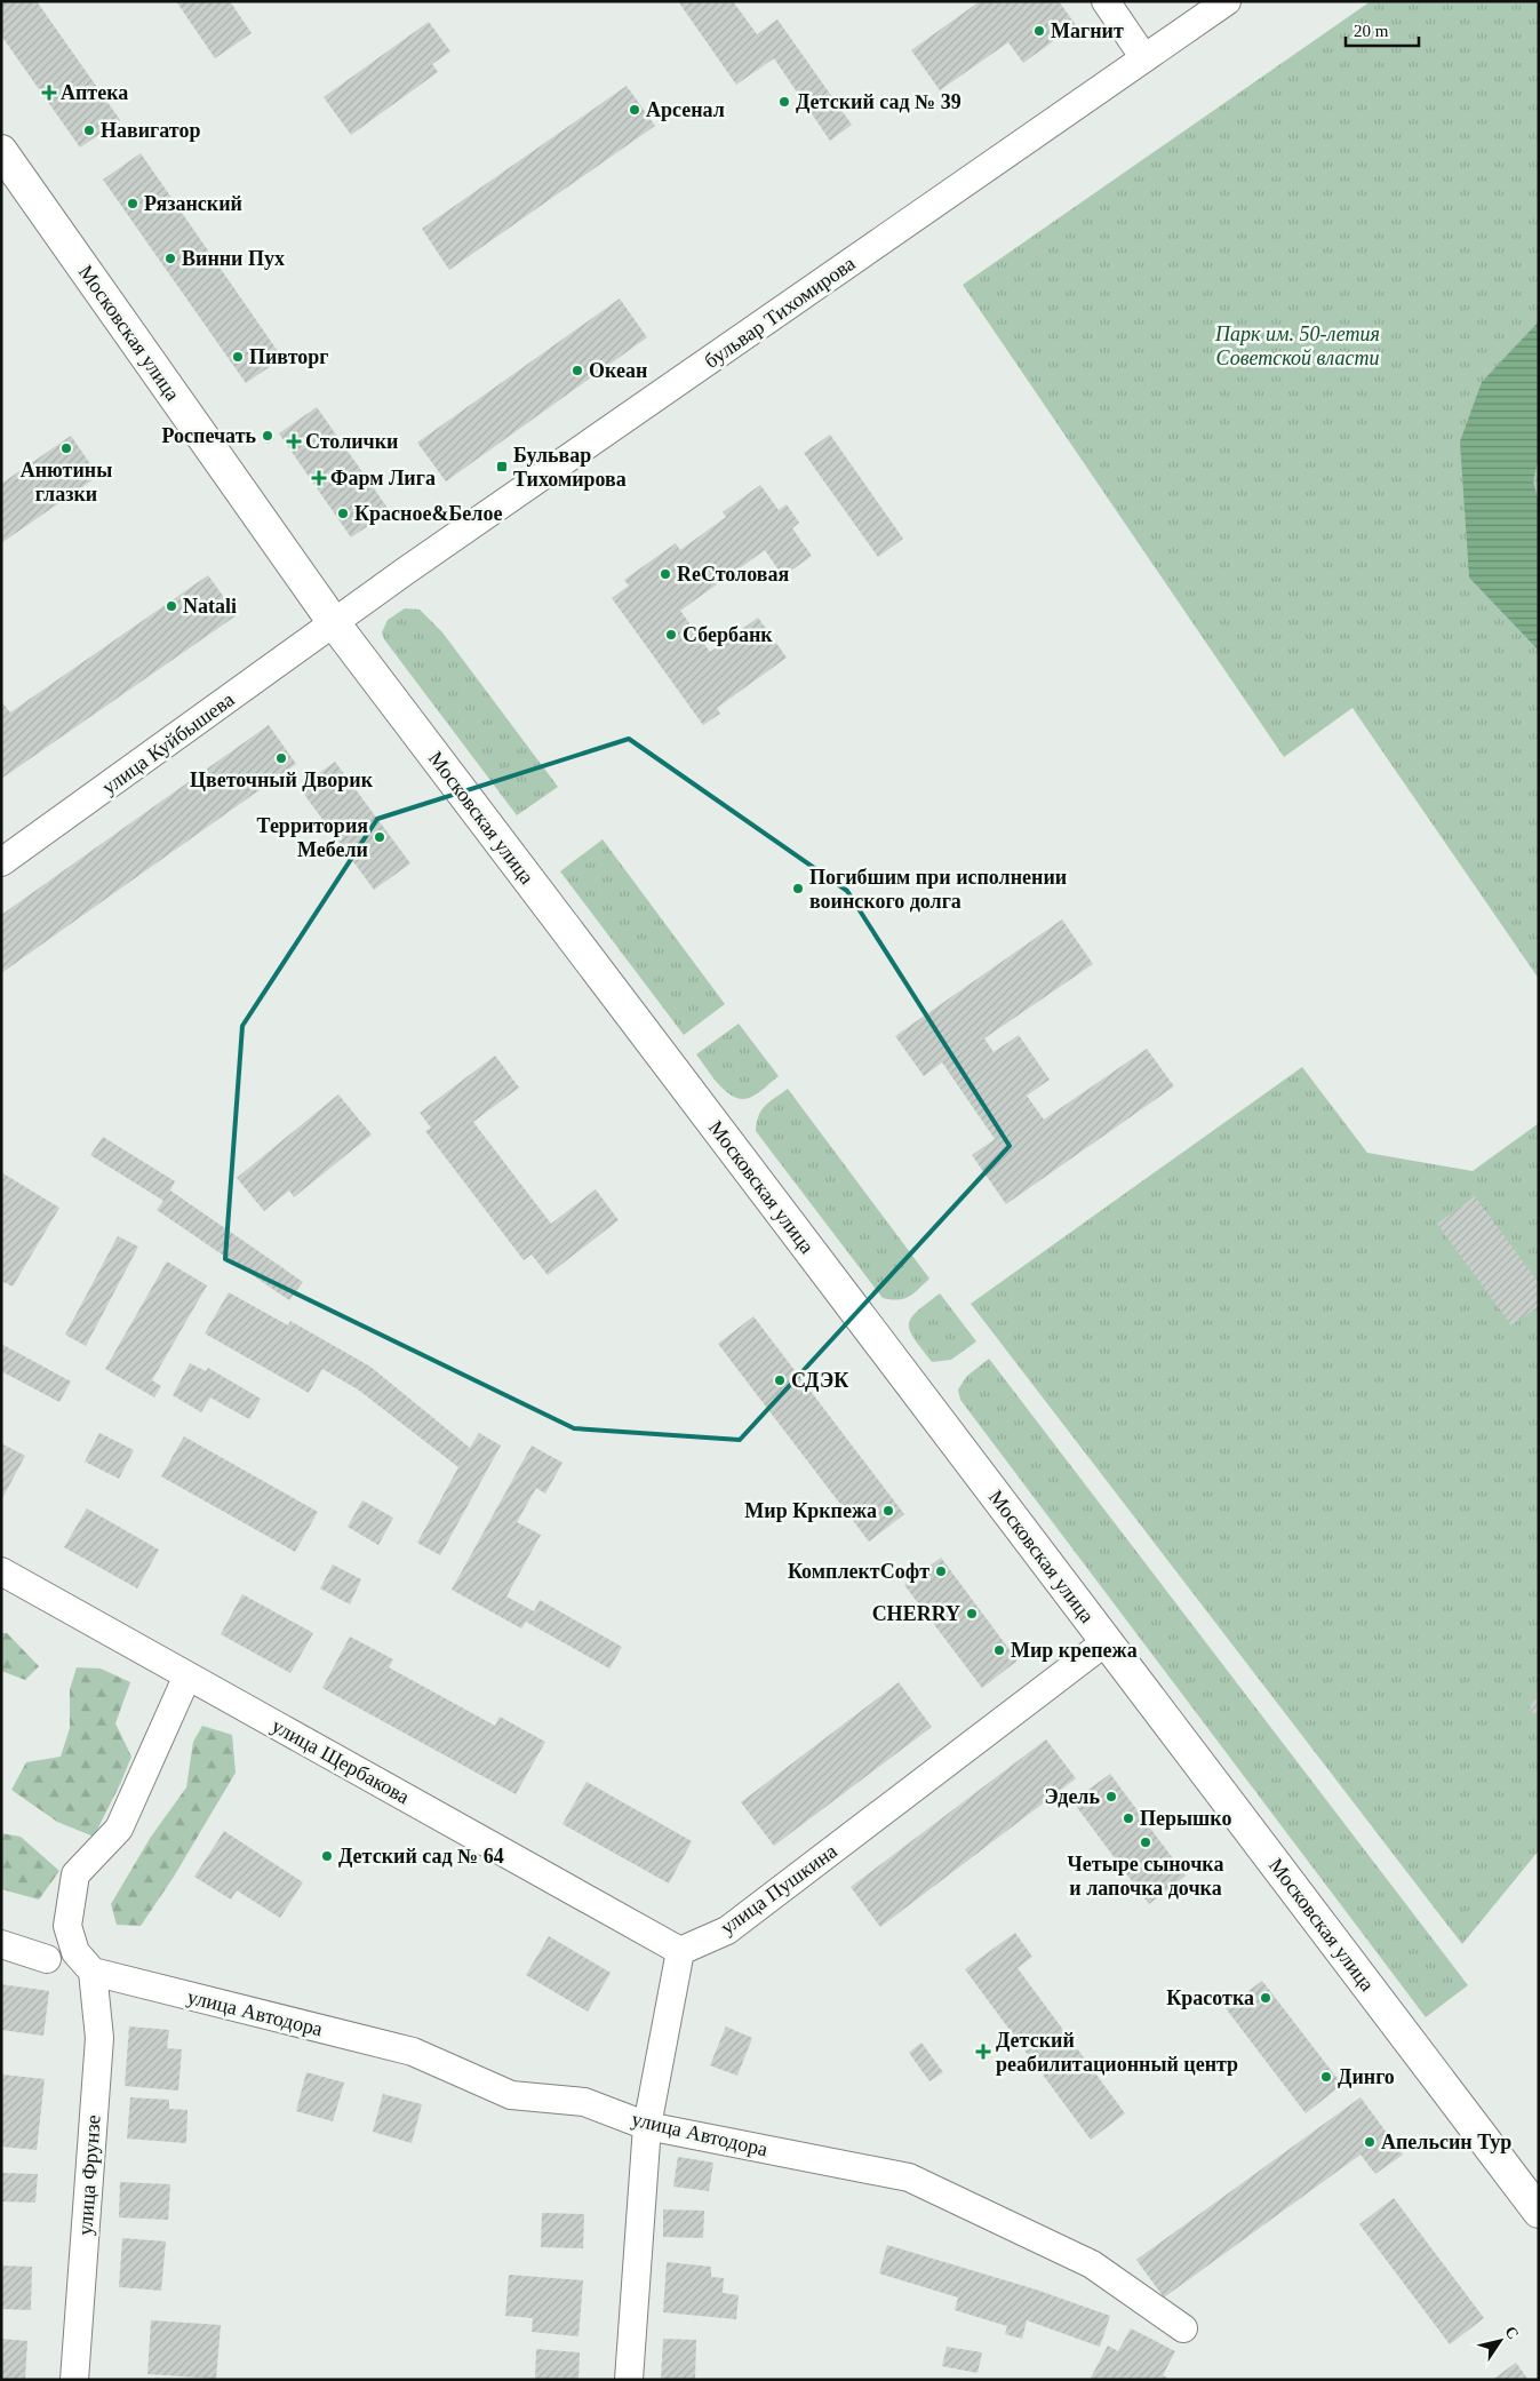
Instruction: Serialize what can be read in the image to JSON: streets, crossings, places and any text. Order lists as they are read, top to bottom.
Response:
{
  "streets": {
    "main road": ["Московская улица"],
    "street": [
      "бульвар Тихомирова",
      "улица Куйбышева",
      "улица Щербакова",
      "улица Пушкина",
      "улица Автодора",
      "улица Фрунзе"
    ]
  },
  "crossings": [
    ["бульвар Тихомирова", "Московская улица"],
    ["бульвар Тихомирова", "улица Куйбышева"],
    ["Московская улица", "улица Куйбышева"],
    ["Московская улица", "улица Пушкина"],
    ["улица Щербакова", "улица Пушкина"],
    ["улица Автодора", "улица Фрунзе"]
  ],
  "parks": ["Парк им. 50-летия Советской власти"],
  "places": {
    "other": [
      "Магнит",
      "Детский сад № 39",
      "Арсенал",
      "Навигатор",
      "Рязанский",
      "Винни Пух",
      "Пивторг",
      "Океан",
      "Роспечать",
      "Анютины глазки",
      "Красное&Белое",
      "ReСтоловая",
      "Natali",
      "Сбербанк",
      "Цветочный Дворик",
      "Территория Мебели",
      "Погибшим при исполнении воинского долга",
      "СДЭК",
      "Мир Кркпежа",
      "КомплектСофт",
      "CHERRY",
      "Мир крепежа",
      "Эдель",
      "Перышко",
      "Четыре сыночка и лапочка дочка",
      "Детский сад № 64",
      "Красотка",
      "Динго",
      "Апельсин Тур"
    ],
    "health": [
      "Аптека",
      "Столички",
      "Фарм Лига",
      "Детский реабилитационный центр"
    ],
    "transit": ["Бульвар Тихомирова"]
  },
  "scale_bar": "20 m",
  "north": "top right"
}
